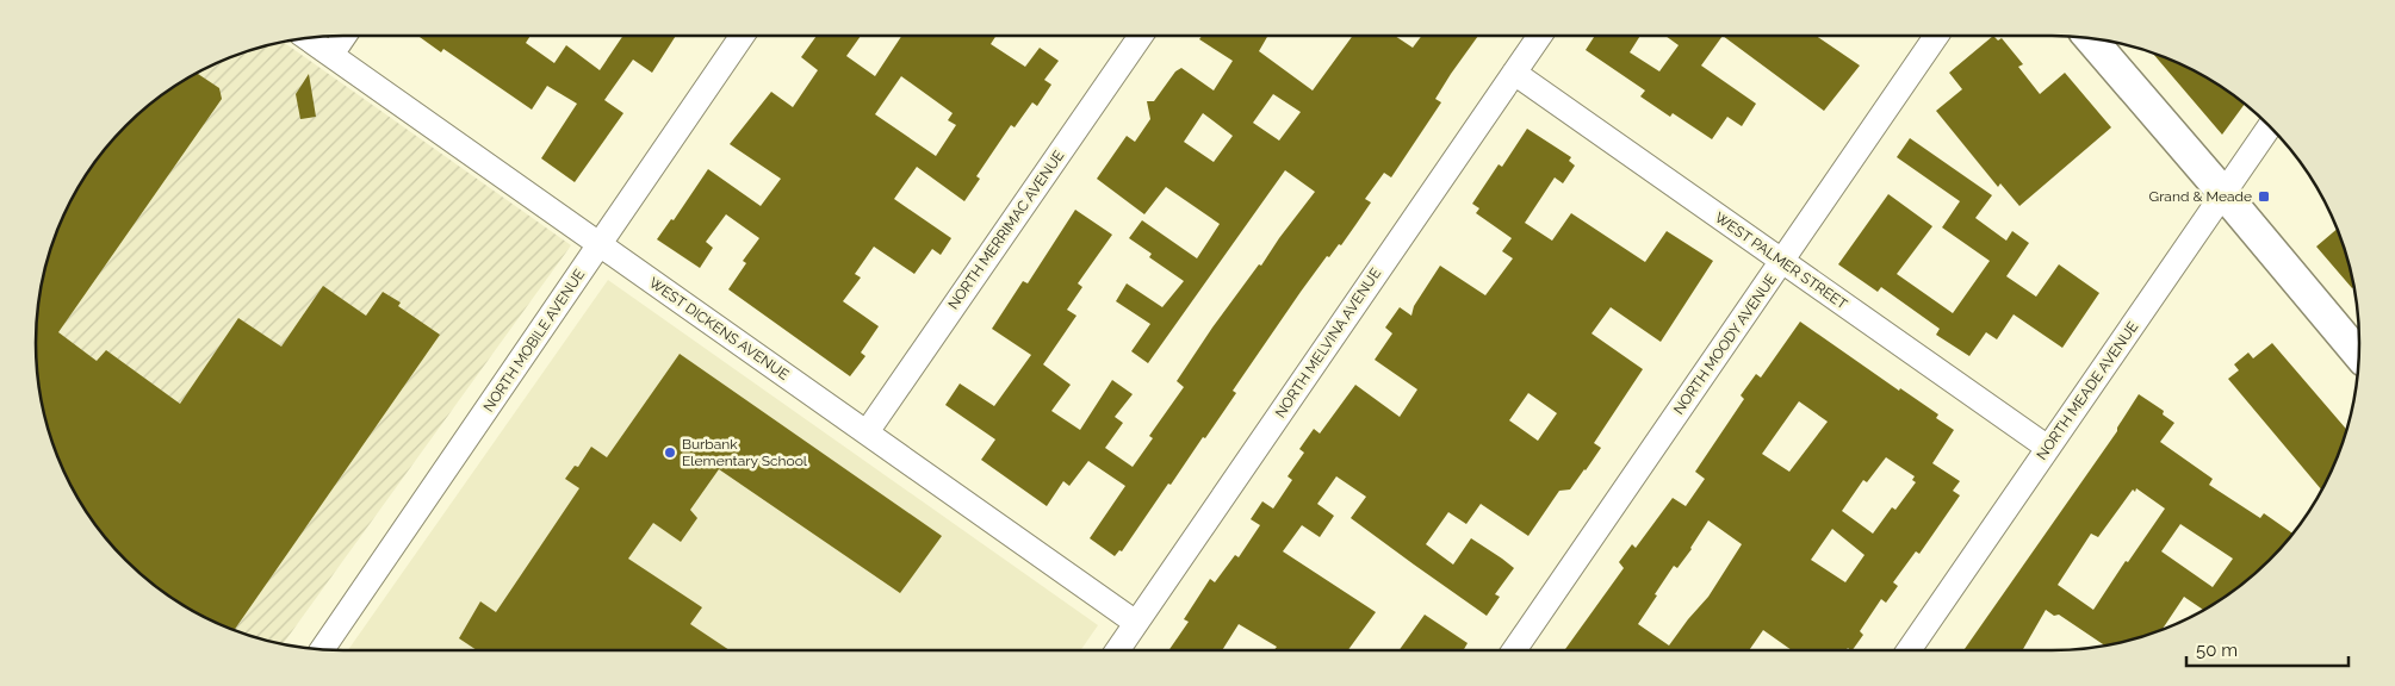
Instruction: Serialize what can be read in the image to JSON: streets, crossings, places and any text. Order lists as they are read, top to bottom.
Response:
{
  "streets": {
    "street": [
      "NORTH MERRIMAC AVENUE",
      "WEST PALMER STREET",
      "WEST DICKENS AVENUE",
      "NORTH MOBILE AVENUE",
      "NORTH MELVINA AVENUE",
      "NORTH MOODY AVENUE",
      "NORTH MEADE AVENUE"
    ]
  },
  "crossings": [
    ["NORTH MERRIMAC AVENUE", "WEST DICKENS AVENUE"],
    ["WEST PALMER STREET", "NORTH MELVINA AVENUE"],
    ["WEST PALMER STREET", "NORTH MOODY AVENUE"],
    ["WEST PALMER STREET", "NORTH MEADE AVENUE"],
    ["WEST DICKENS AVENUE", "NORTH MOBILE AVENUE"],
    ["WEST DICKENS AVENUE", "NORTH MELVINA AVENUE"]
  ],
  "places": {
    "transit": ["Grand & Meade"],
    "other": ["Burbank Elementary School"]
  },
  "scale_bar": "50 m"
}
